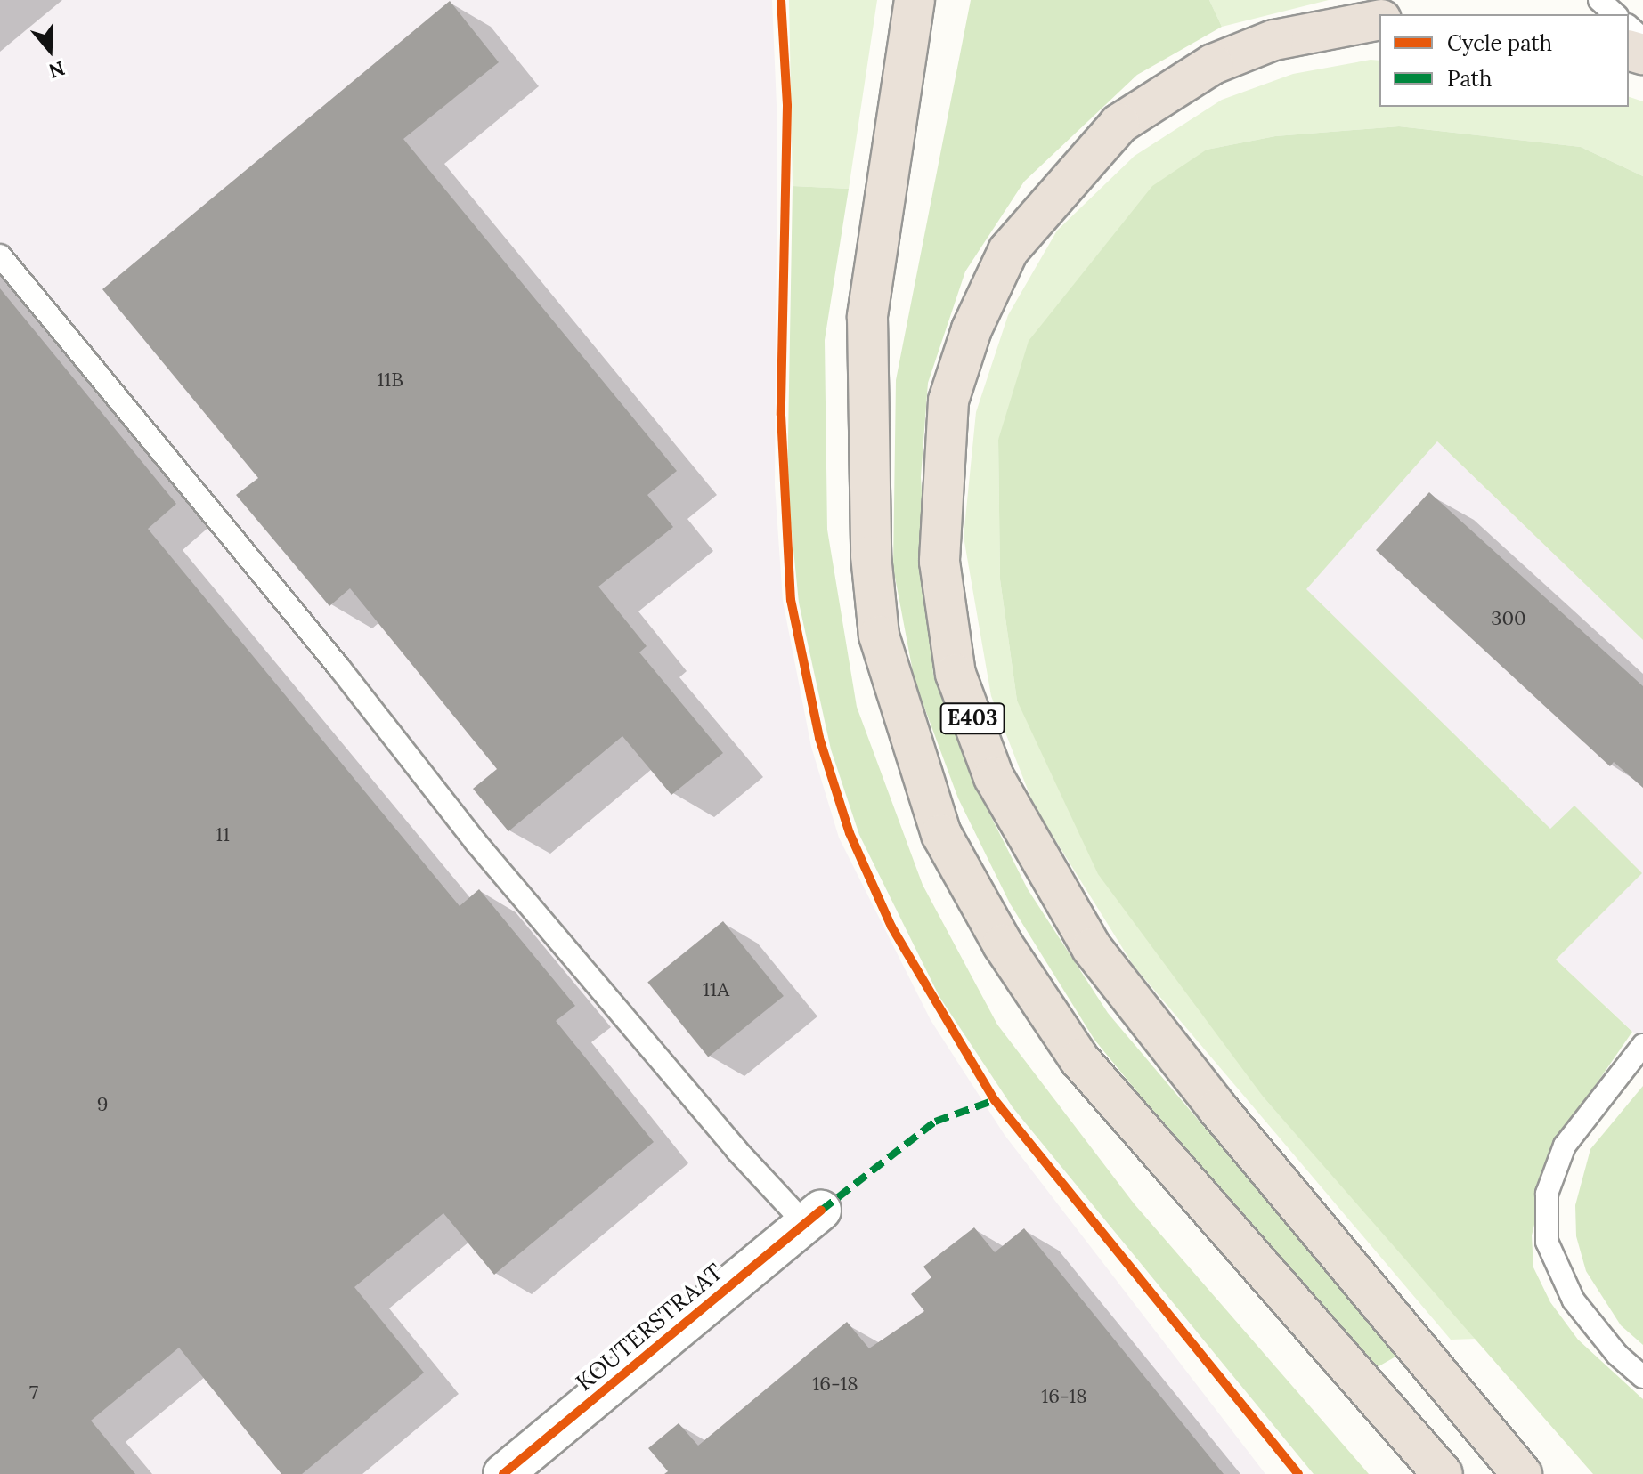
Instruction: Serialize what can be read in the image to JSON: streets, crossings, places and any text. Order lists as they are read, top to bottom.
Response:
{
  "streets": {
    "highway": ["E403"],
    "street": ["KOUTERSTRAAT"]
  },
  "house_numbers": [
    "11B",
    "300",
    "11",
    "11A",
    "9",
    "16-18",
    "7",
    "16-18"
  ],
  "legend": ["Cycle path", "Path"],
  "north": "bottom"
}
